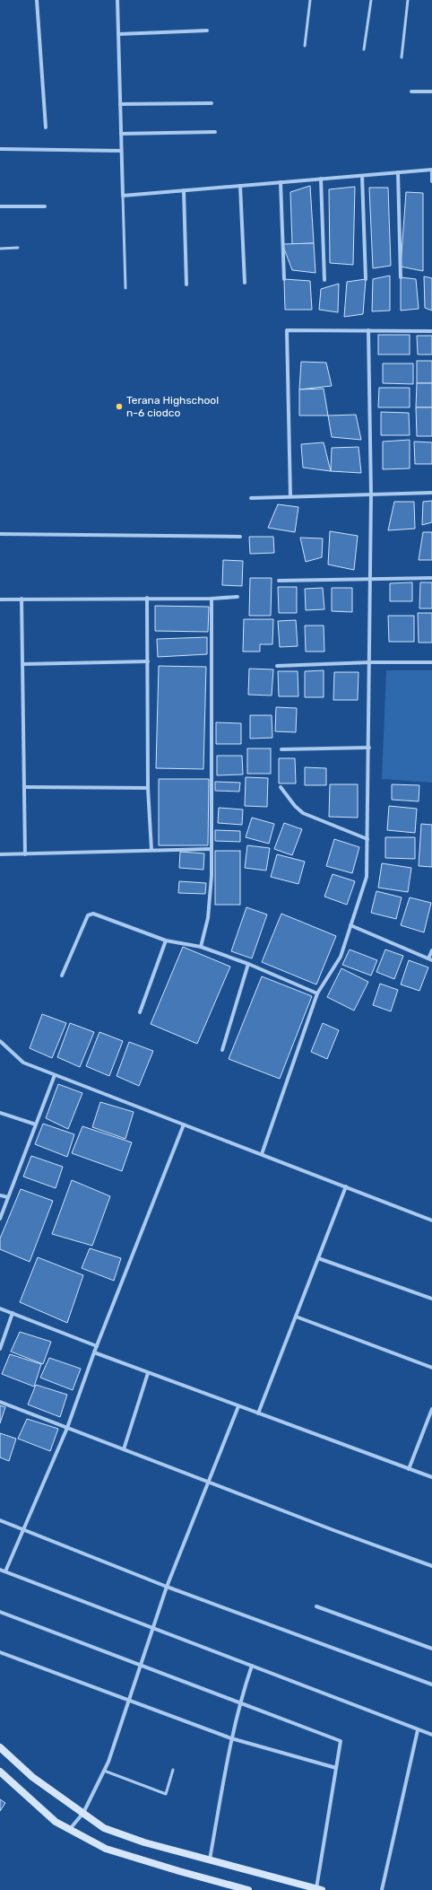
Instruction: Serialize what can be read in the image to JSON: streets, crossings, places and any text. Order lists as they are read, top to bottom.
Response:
{
  "places": ["Terana Highschool n-6 ciodco"]
}
